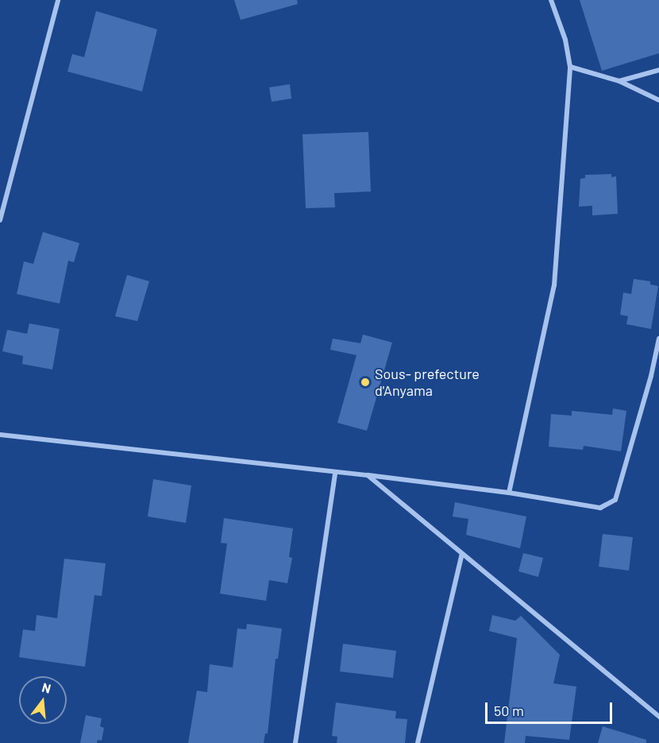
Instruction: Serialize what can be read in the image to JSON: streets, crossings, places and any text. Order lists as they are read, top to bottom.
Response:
{
  "places": ["Sous- prefecture d'Anyama"],
  "scale_bar": "50 m",
  "north": "top"
}
